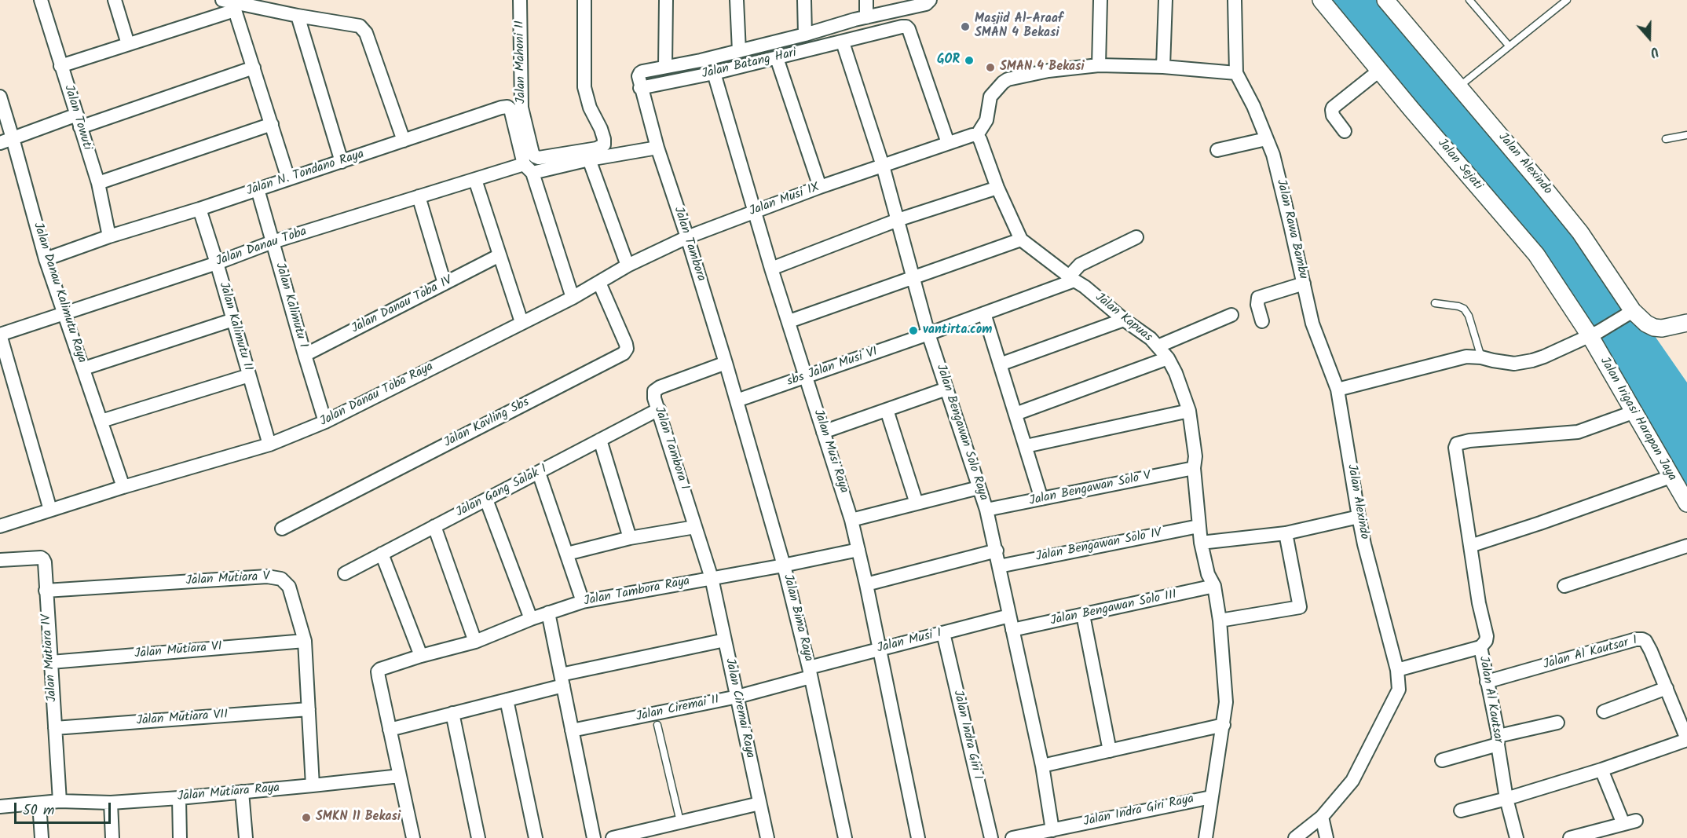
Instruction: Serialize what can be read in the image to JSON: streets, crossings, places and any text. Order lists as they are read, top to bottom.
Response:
{
  "streets": {
    "street": [
      "Jalan Mahoni II",
      "Jalan Batang Hari",
      "Jalan Towuti",
      "Jalan Alexindo",
      "Jalan Sejati",
      "Jalan N. Tondano Raya",
      "Jalan Musi IX",
      "Jalan Rawa Bambu",
      "Jalan Tambora",
      "Jalan Danau Toba",
      "Jalan Danau Kalimutu Raya",
      "Jalan Kalimutu I",
      "Jalan Danau Toba IV",
      "Jalan Kapuas",
      "Jalan Kalimutu II",
      "sbs Jalan Musi VI",
      "Jalan Danau Toba Raya",
      "Jalan Irigasi Harapan Jaya",
      "Jalan Kavling Sbs",
      "Jalan Bengawan Solo Raya",
      "Jalan Tambora I",
      "Jalan Musi Raya",
      "Jalan Bengawan Solo V",
      "Jalan Gang Salak I",
      "Jalan Bengawan Solo IV",
      "Jalan Mutiara V",
      "Jalan Tambora Raya",
      "Jalan Bengawan Solo III",
      "Jalan Bima Raya",
      "Jalan Musi I",
      "Jalan Mutiara VI",
      "Jalan Al Kautsar I",
      "Jalan Mutiara IV",
      "Jalan Al Kautsar",
      "Jalan Ciremai Raya",
      "Jalan Ciremai II",
      "Jalan Mutiara VII",
      "Jalan Indra Giri I",
      "Jalan Mutiara Raya",
      "Jalan Indra Giri Raya"
    ]
  },
  "crossings": [
    ["Jalan Batang Hari", "Jalan Tambora"],
    ["Jalan Batang Hari", "Jalan Bengawan Solo Raya"],
    ["Jalan Batang Hari", "Jalan Musi Raya"],
    ["Jalan Towuti", "Jalan N. Tondano Raya"],
    ["Jalan Alexindo", "Jalan Rawa Bambu"],
    ["Jalan Alexindo", "Jalan Al Kautsar"],
    ["Jalan Sejati", "Jalan Irigasi Harapan Jaya"],
    ["Jalan N. Tondano Raya", "Jalan Danau Toba"],
    ["Jalan N. Tondano Raya", "Jalan Danau Kalimutu Raya"],
    ["Jalan N. Tondano Raya", "Jalan Kalimutu I"],
    ["Jalan N. Tondano Raya", "Jalan Kalimutu II"],
    ["Jalan Musi IX", "Jalan Tambora"],
    ["Jalan Musi IX", "Jalan Danau Toba Raya"],
    ["Jalan Musi IX", "Jalan Bengawan Solo Raya"],
    ["Jalan Musi IX", "Jalan Musi Raya"],
    ["Jalan Tambora", "Jalan Danau Toba"],
    ["Jalan Tambora", "sbs Jalan Musi VI"],
    ["Jalan Tambora", "Jalan Danau Toba Raya"],
    ["Jalan Tambora", "Jalan Tambora I"],
    ["Jalan Tambora", "Jalan Bima Raya"],
    ["Jalan Danau Toba", "Jalan Danau Kalimutu Raya"],
    ["Jalan Danau Toba", "Jalan Kalimutu I"],
    ["Jalan Danau Toba", "Jalan Kalimutu II"],
    ["Jalan Danau Kalimutu Raya", "Jalan Danau Toba Raya"],
    ["Jalan Kalimutu I", "Jalan Danau Toba IV"],
    ["Jalan Kalimutu I", "Jalan Danau Toba Raya"],
    ["Jalan Kapuas", "sbs Jalan Musi VI"],
    ["Jalan Kapuas", "Jalan Bengawan Solo V"],
    ["Jalan Kapuas", "Jalan Bengawan Solo IV"],
    ["Jalan Kapuas", "Jalan Bengawan Solo III"],
    ["Jalan Kapuas", "Jalan Indra Giri Raya"],
    ["Jalan Kalimutu II", "Jalan Danau Toba Raya"],
    ["sbs Jalan Musi VI", "Jalan Bengawan Solo Raya"],
    ["sbs Jalan Musi VI", "Jalan Musi Raya"],
    ["sbs Jalan Musi VI", "Jalan Bima Raya"],
    ["Jalan Danau Toba Raya", "Jalan Kavling Sbs"],
    ["Jalan Bengawan Solo Raya", "Jalan Bengawan Solo V"],
    ["Jalan Bengawan Solo Raya", "Jalan Bengawan Solo IV"],
    ["Jalan Bengawan Solo Raya", "Jalan Bengawan Solo III"],
    ["Jalan Bengawan Solo Raya", "Jalan Musi I"],
    ["Jalan Bengawan Solo Raya", "Jalan Indra Giri Raya"],
    ["Jalan Tambora I", "Jalan Gang Salak I"],
    ["Jalan Tambora I", "Jalan Tambora Raya"],
    ["Jalan Tambora I", "Jalan Ciremai Raya"],
    ["Jalan Musi Raya", "Jalan Tambora Raya"],
    ["Jalan Musi Raya", "Jalan Musi I"],
    ["Jalan Mutiara V", "Jalan Mutiara VI"],
    ["Jalan Mutiara V", "Jalan Mutiara IV"],
    ["Jalan Mutiara V", "Jalan Mutiara VII"],
    ["Jalan Mutiara V", "Jalan Mutiara Raya"],
    ["Jalan Tambora Raya", "Jalan Bima Raya"],
    ["Jalan Tambora Raya", "Jalan Ciremai Raya"],
    ["Jalan Bima Raya", "Jalan Musi I"],
    ["Jalan Bima Raya", "Jalan Ciremai II"],
    ["Jalan Musi I", "Jalan Ciremai II"],
    ["Jalan Musi I", "Jalan Indra Giri I"],
    ["Jalan Mutiara VI", "Jalan Mutiara IV"],
    ["Jalan Al Kautsar I", "Jalan Al Kautsar"],
    ["Jalan Mutiara IV", "Jalan Mutiara VII"],
    ["Jalan Mutiara IV", "Jalan Mutiara Raya"],
    ["Jalan Ciremai Raya", "Jalan Ciremai II"]
  ],
  "places": [
    "Masjid Al-Araaf SMAN 4 Bekasi",
    "GOR",
    "SMAN 4 Bekasi",
    "vantirta.com",
    "SMKN 11 Bekasi"
  ],
  "scale_bar": "50 m",
  "north": "bottom"
}
